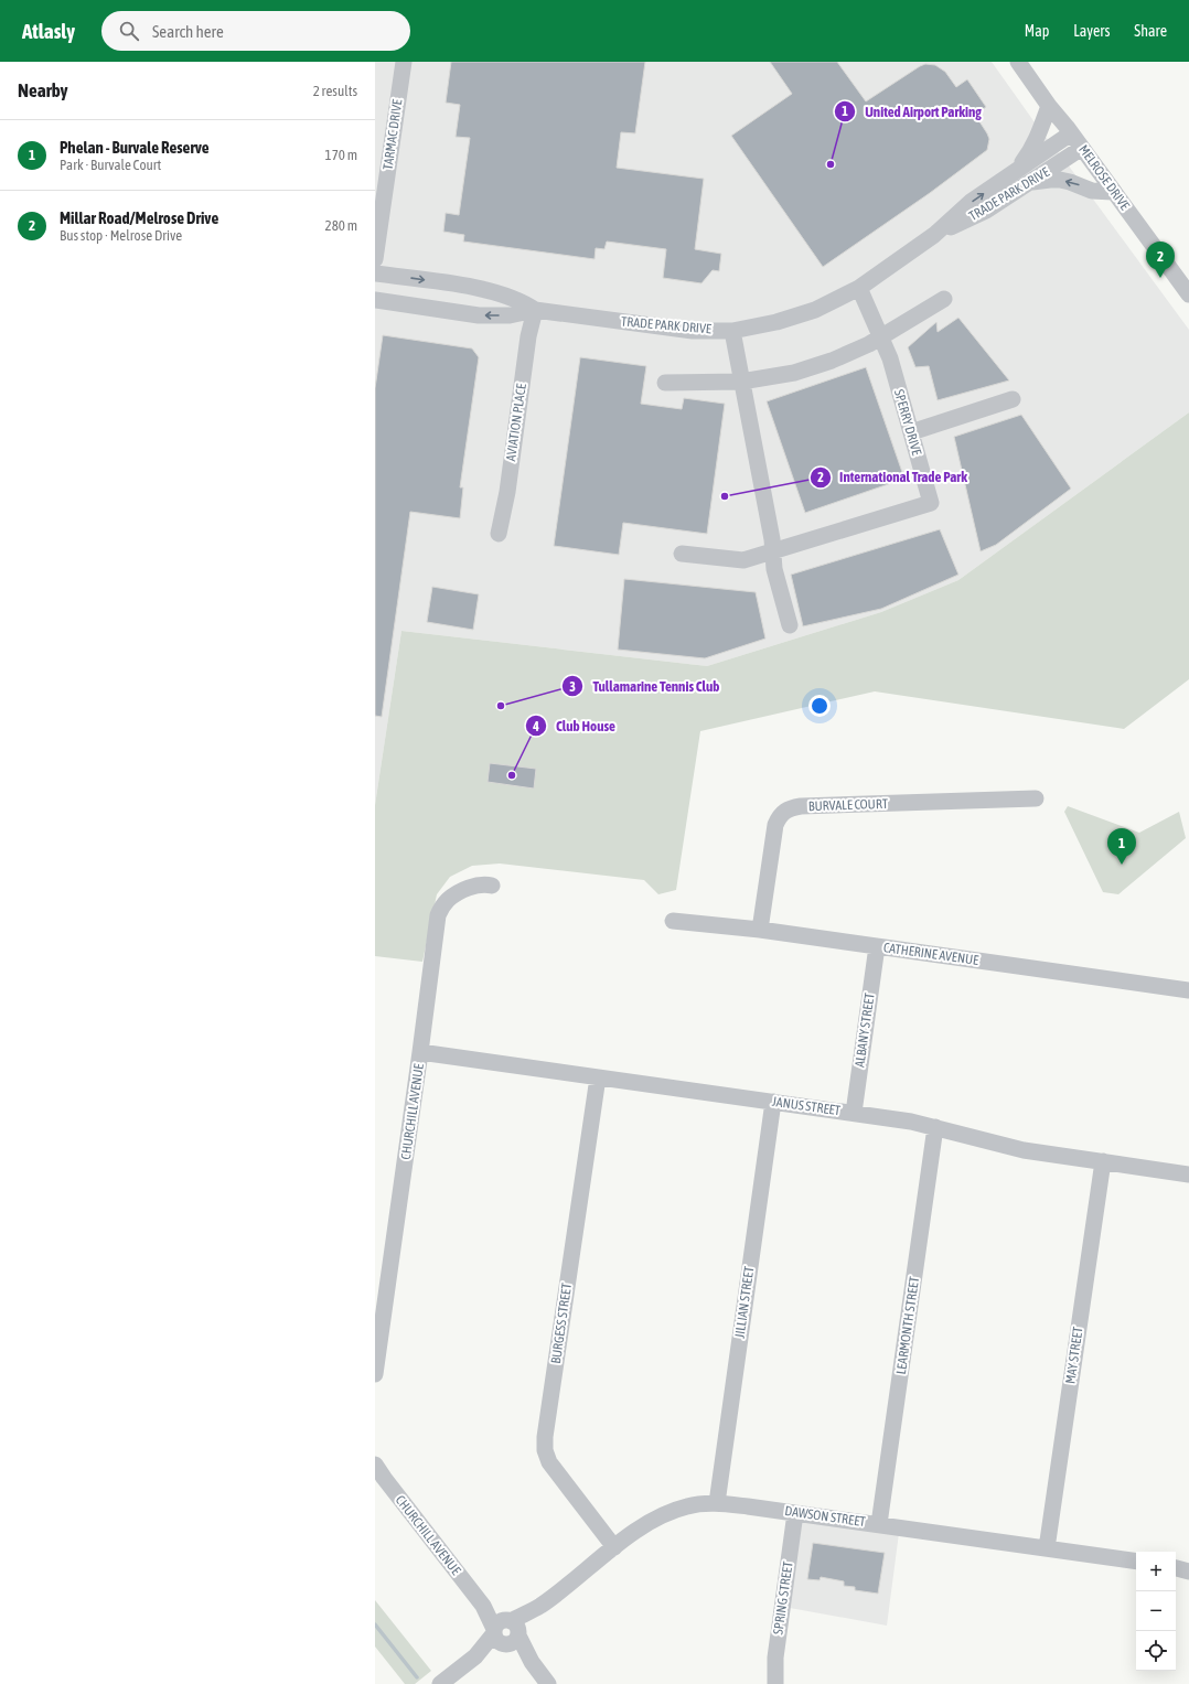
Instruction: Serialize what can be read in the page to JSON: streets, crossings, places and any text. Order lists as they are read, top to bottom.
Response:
{
  "streets": {
    "street": [
      "TARMAC DRIVE",
      "MELROSE DRIVE",
      "TRADE PARK DRIVE",
      "AVIATION PLACE",
      "SPERRY DRIVE",
      "BURVALE COURT",
      "CATHERINE AVENUE",
      "ALBANY STREET",
      "JANUS STREET",
      "CHURCHILL AVENUE",
      "JILLIAN STREET",
      "BURGESS STREET",
      "LEARMONTH STREET",
      "MAY STREET",
      "DAWSON STREET",
      "SPRING STREET"
    ]
  },
  "crossings": [
    ["MELROSE DRIVE", "TRADE PARK DRIVE"],
    ["TRADE PARK DRIVE", "AVIATION PLACE"],
    ["TRADE PARK DRIVE", "SPERRY DRIVE"],
    ["BURVALE COURT", "CATHERINE AVENUE"],
    ["CATHERINE AVENUE", "ALBANY STREET"],
    ["ALBANY STREET", "JANUS STREET"],
    ["JANUS STREET", "CHURCHILL AVENUE"],
    ["JANUS STREET", "JILLIAN STREET"],
    ["JANUS STREET", "BURGESS STREET"],
    ["JANUS STREET", "LEARMONTH STREET"],
    ["JANUS STREET", "MAY STREET"],
    ["CHURCHILL AVENUE", "DAWSON STREET"],
    ["JILLIAN STREET", "DAWSON STREET"],
    ["BURGESS STREET", "DAWSON STREET"],
    ["LEARMONTH STREET", "DAWSON STREET"],
    ["MAY STREET", "DAWSON STREET"],
    ["DAWSON STREET", "SPRING STREET"]
  ],
  "places": [
    "United Airport Parking",
    "International Trade Park",
    "Tullamarine Tennis Club",
    "Club House"
  ],
  "page": {
    "header": "Atlasly",
    "search": "Search here",
    "nav": ["Map", "Layers", "Share"],
    "heading": ["Nearby", "2 results"],
    "list": [
      {
        "mark": "1",
        "name": "Phelan - Burvale Reserve",
        "note": "Park · Burvale Court",
        "value": "170 m"
      },
      {
        "mark": "2",
        "name": "Millar Road/Melrose Drive",
        "note": "Bus stop · Melrose Drive",
        "value": "280 m"
      }
    ],
    "pins": ["2", "1"],
    "map_buttons": ["+", "−"]
  }
}
